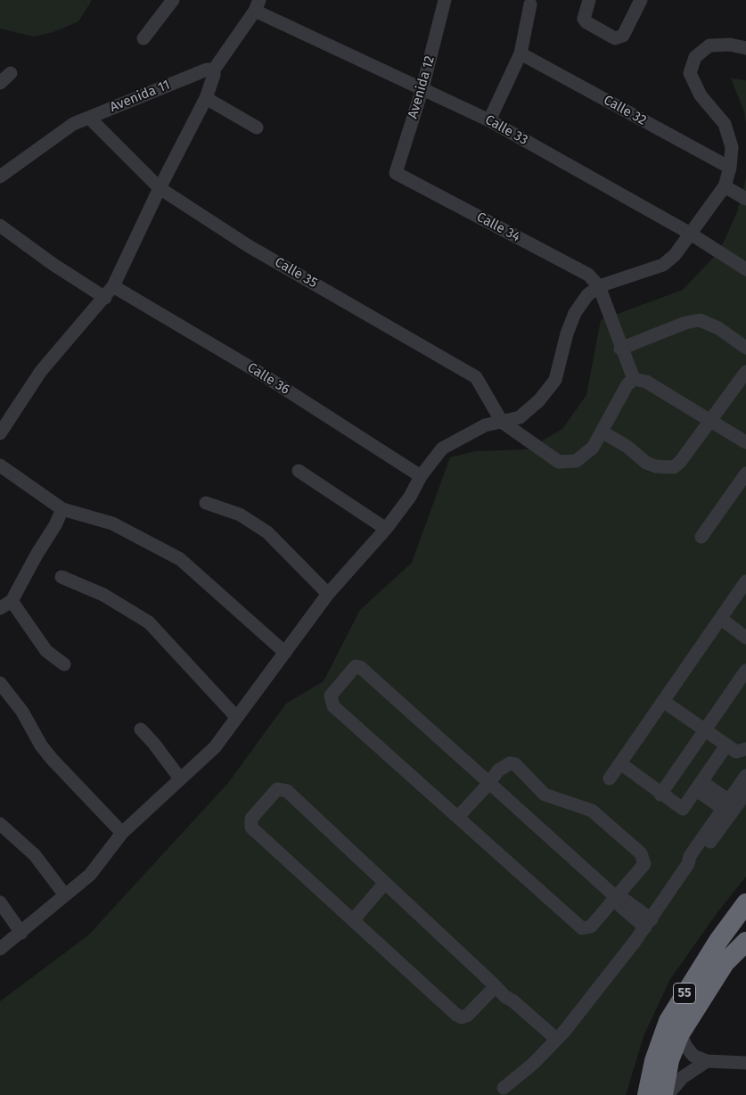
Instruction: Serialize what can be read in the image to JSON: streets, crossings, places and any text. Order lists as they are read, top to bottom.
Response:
{
  "streets": {
    "highway": ["55"],
    "street": [
      "Avenida 12",
      "Avenida 11",
      "Calle 32",
      "Calle 33",
      "Calle 34",
      "Calle 35",
      "Calle 36"
    ]
  },
  "crossings": [
    ["Avenida 12", "Calle 33"],
    ["Avenida 12", "Calle 34"],
    ["Avenida 11", "Calle 35"]
  ]
}
